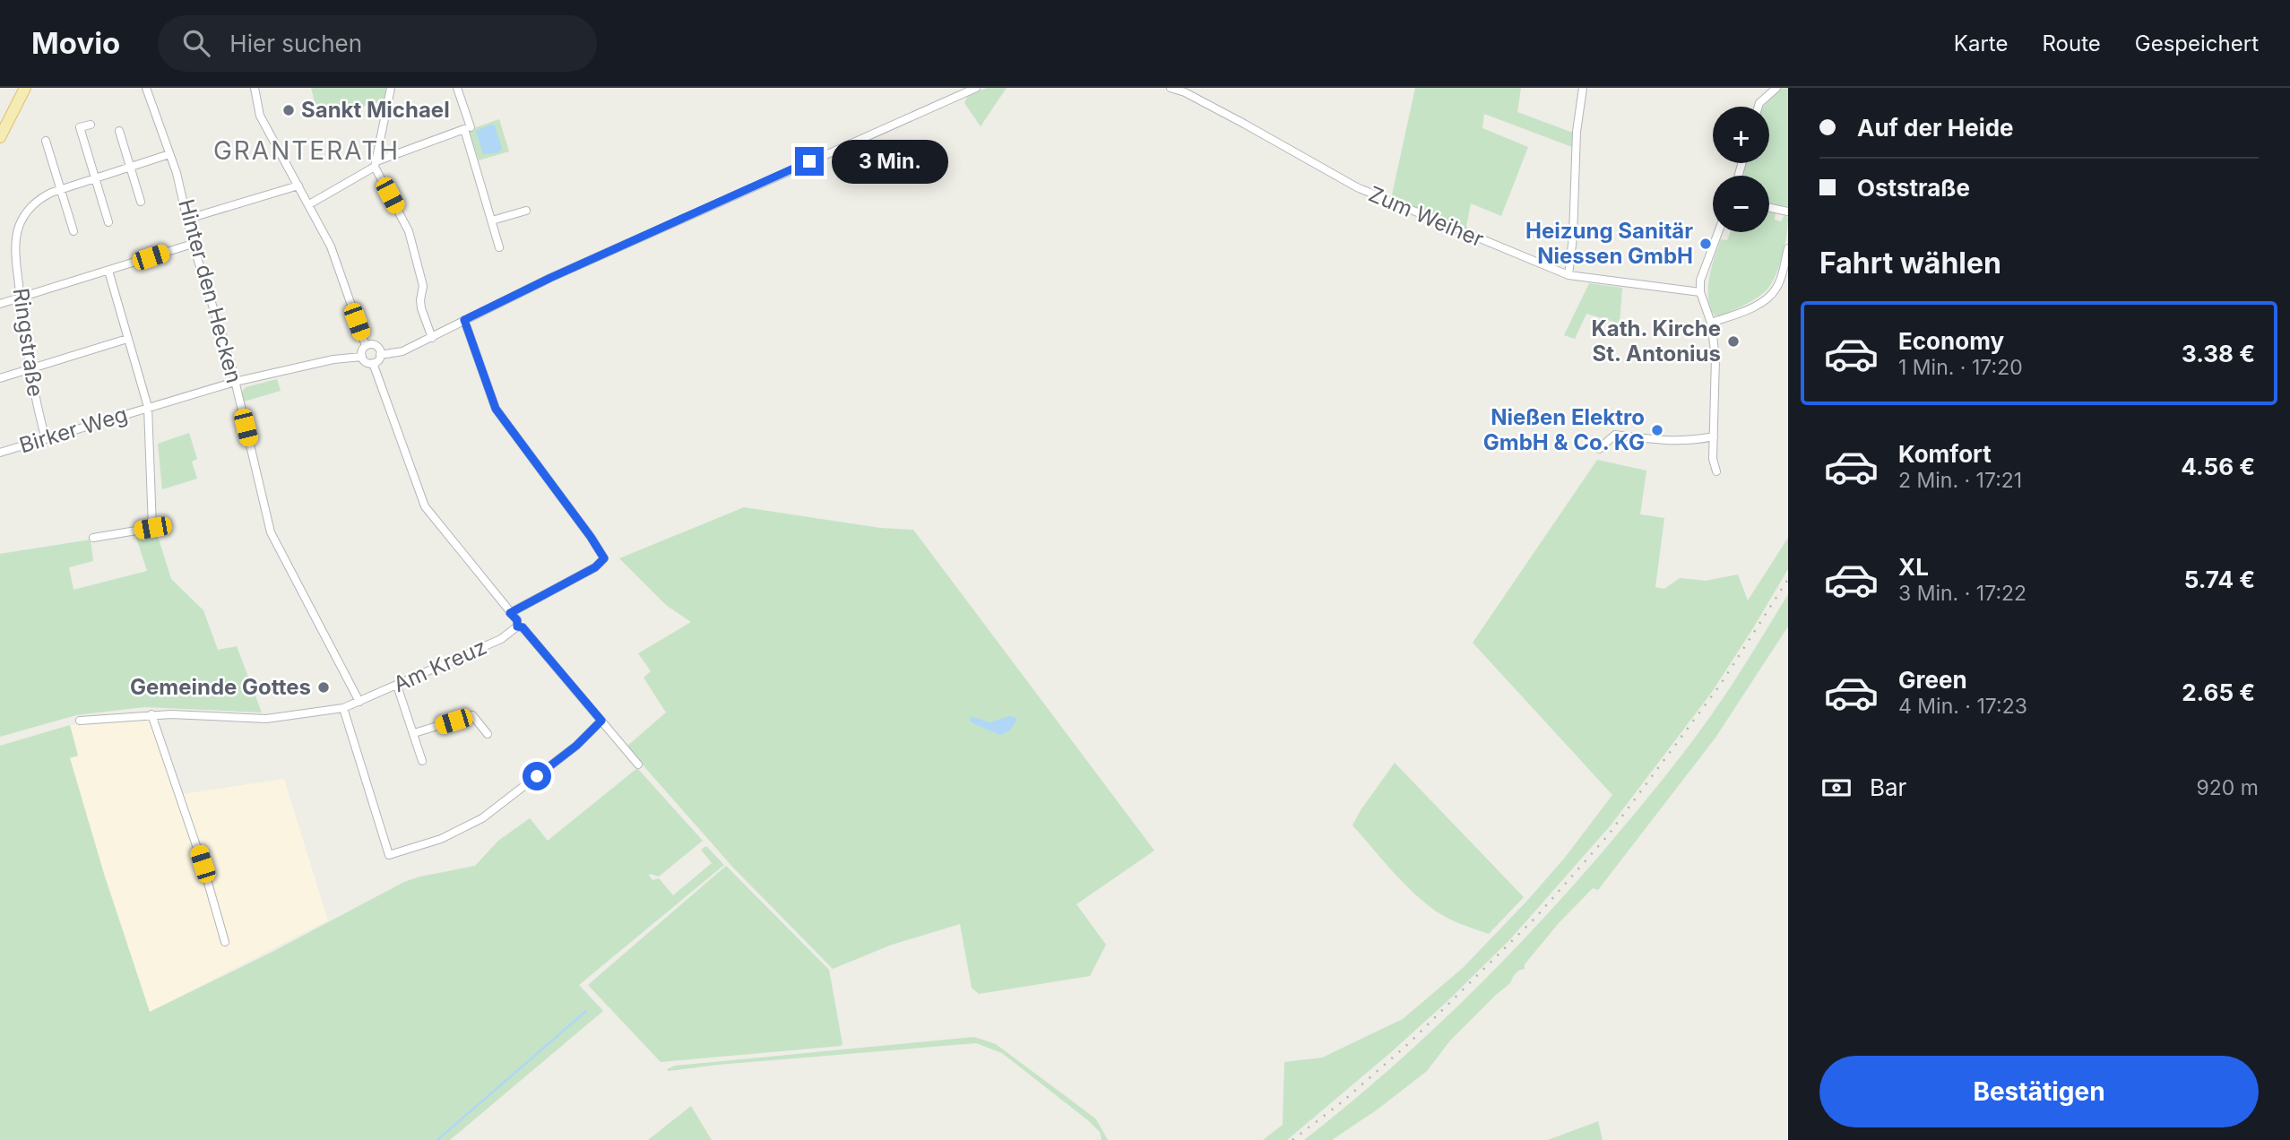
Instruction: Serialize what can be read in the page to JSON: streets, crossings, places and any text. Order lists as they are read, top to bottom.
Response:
{
  "streets": {
    "street": [
      "Zum Weiher",
      "Hinter den Hecken",
      "Ringstraße",
      "Birker Weg",
      "Am Kreuz"
    ]
  },
  "crossings": [
    ["Hinter den Hecken", "Ringstraße"],
    ["Hinter den Hecken", "Birker Weg"],
    ["Hinter den Hecken", "Am Kreuz"],
    ["Ringstraße", "Birker Weg"]
  ],
  "districts": ["GRANTERATH"],
  "places": [
    "Sankt Michael",
    "Heizung Sanitär Niessen GmbH",
    "Kath. Kirche St. Antonius",
    "Nießen Elektro GmbH & Co. KG",
    "Gemeinde Gottes"
  ],
  "page": {
    "header": "Movio",
    "search": "Hier suchen",
    "nav": ["Karte", "Route", "Gespeichert"],
    "banner": ["Auf der Heide", "Oststraße"],
    "map_buttons": ["+", "−"],
    "bubble": "3 Min.",
    "heading": "Fahrt wählen",
    "list": [
      {
        "name": "Economy",
        "note": "1 Min. · 17:20",
        "value": "3.38 €"
      },
      {
        "name": "Komfort",
        "note": "2 Min. · 17:21",
        "value": "4.56 €"
      },
      {
        "name": "XL",
        "note": "3 Min. · 17:22",
        "value": "5.74 €"
      },
      {
        "name": "Green",
        "note": "4 Min. · 17:23",
        "value": "2.65 €"
      }
    ],
    "pay": ["Bar", "920 m"],
    "buttons": "Bestätigen"
  }
}
